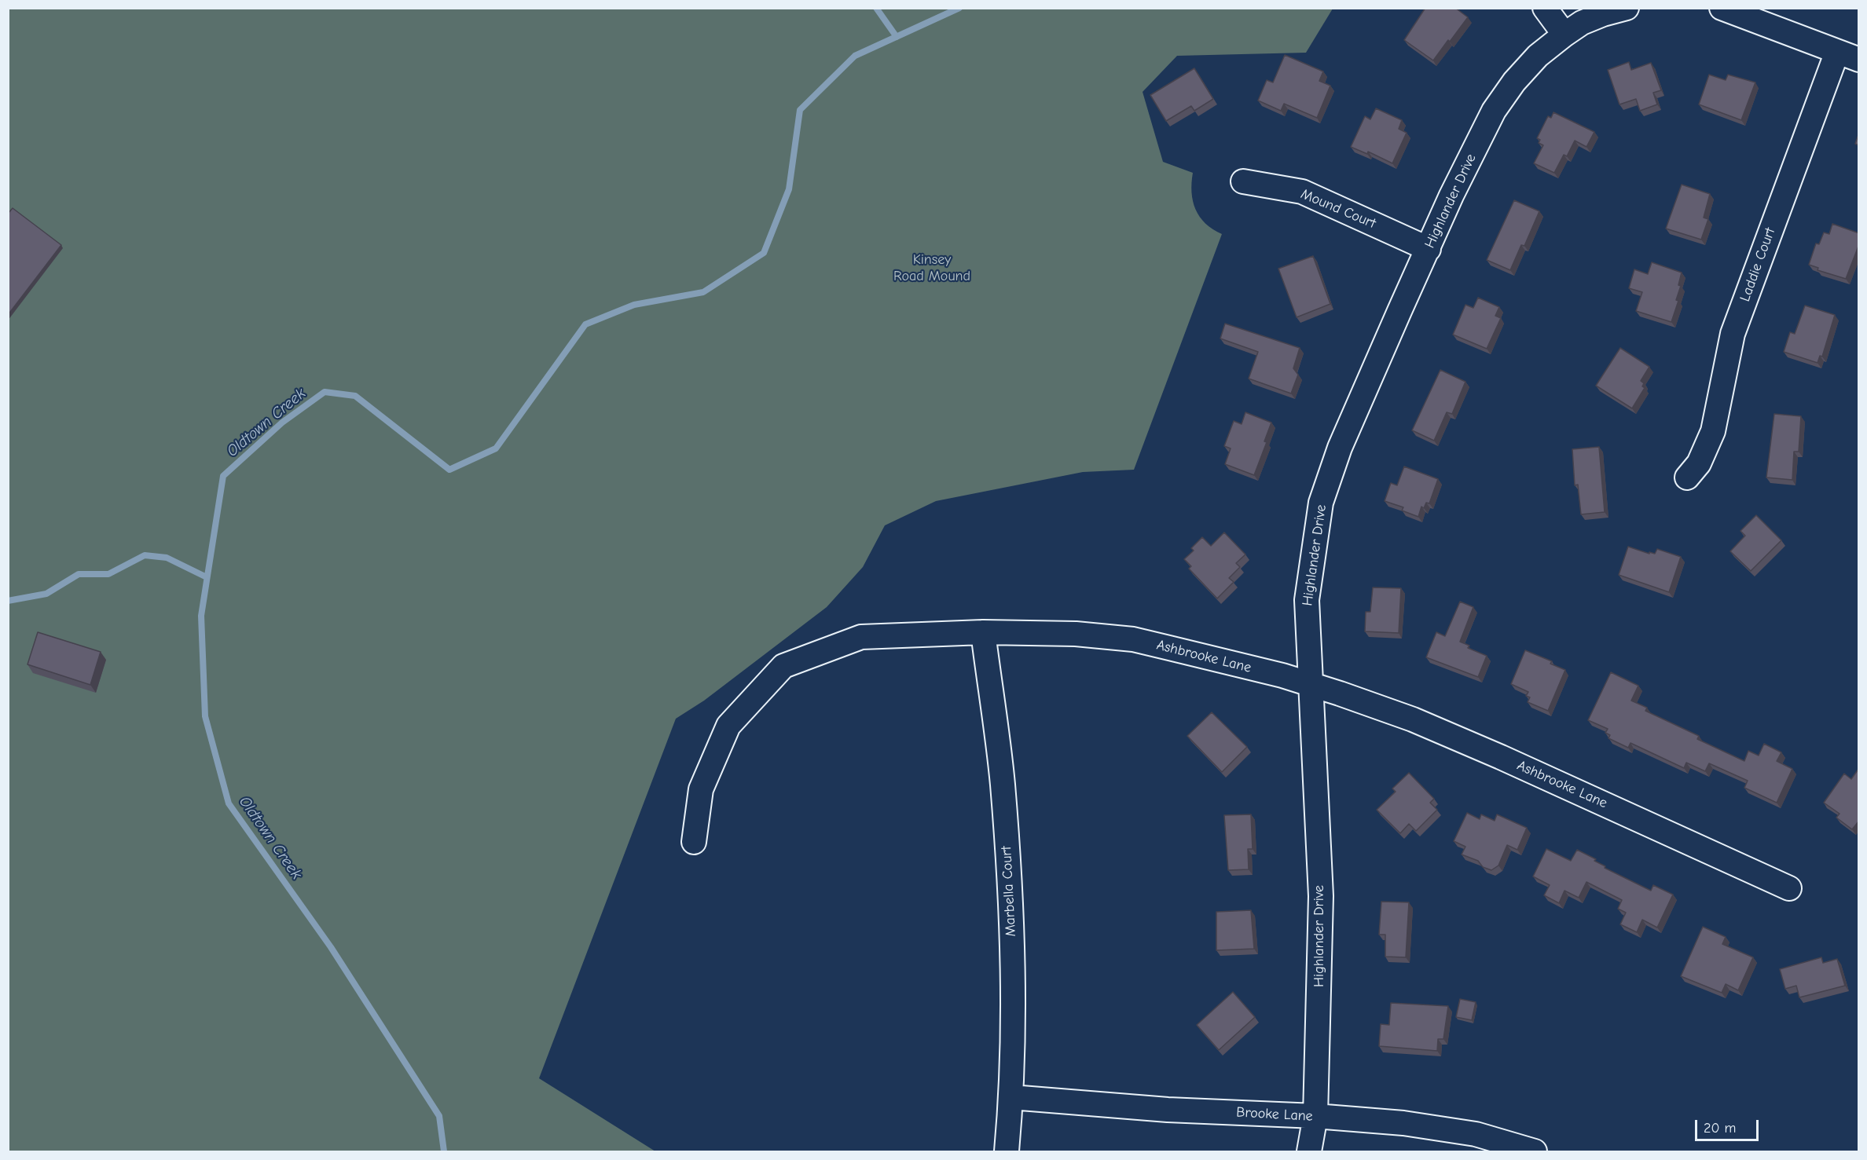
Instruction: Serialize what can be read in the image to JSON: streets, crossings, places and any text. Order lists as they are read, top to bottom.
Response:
{
  "streets": {
    "street": [
      "Highlander Drive",
      "Mound Court",
      "Laddie Court",
      "Ashbrooke Lane",
      "Marbella Court",
      "Brooke Lane"
    ]
  },
  "crossings": [
    ["Highlander Drive", "Mound Court"],
    ["Highlander Drive", "Ashbrooke Lane"],
    ["Highlander Drive", "Brooke Lane"],
    ["Ashbrooke Lane", "Marbella Court"],
    ["Marbella Court", "Brooke Lane"]
  ],
  "water": ["Oldtown Creek"],
  "parks": ["Kinsey Road Mound"],
  "scale_bar": "20 m"
}
